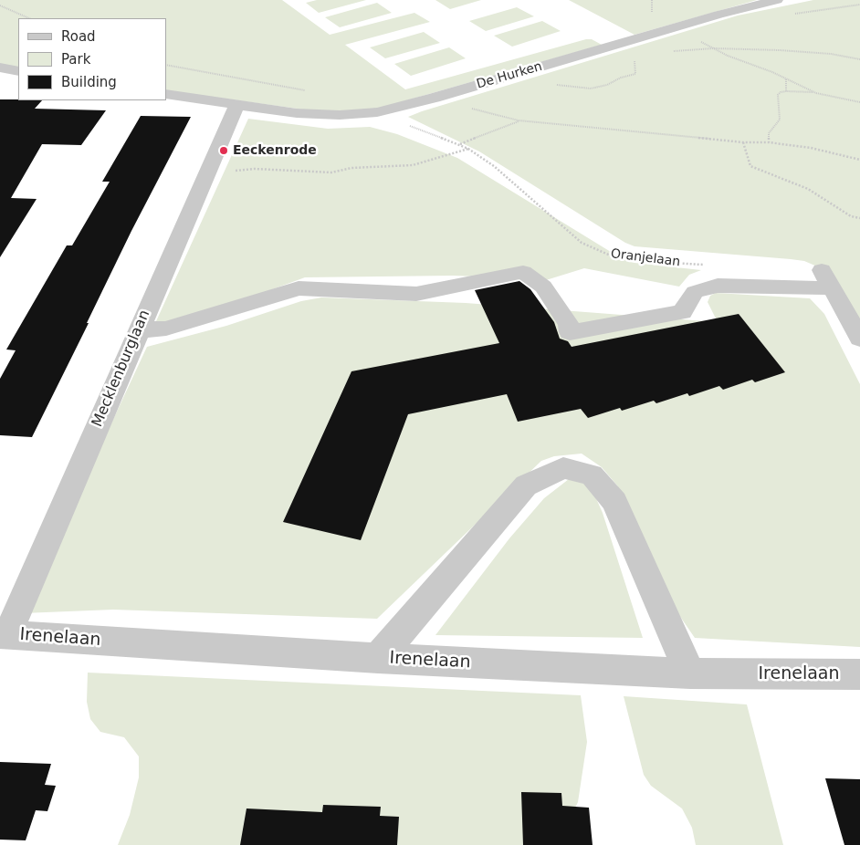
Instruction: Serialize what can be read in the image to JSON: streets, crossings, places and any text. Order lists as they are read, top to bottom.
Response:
{
  "streets": {
    "street": ["De Hurken", "Mecklenburglaan", "Irenelaan"],
    "path": ["Oranjelaan"]
  },
  "crossings": [
    ["De Hurken", "Oranjelaan"],
    ["De Hurken", "Mecklenburglaan"],
    ["Mecklenburglaan", "Irenelaan"]
  ],
  "places": ["Eeckenrode"],
  "legend": ["Road", "Park", "Building"]
}
